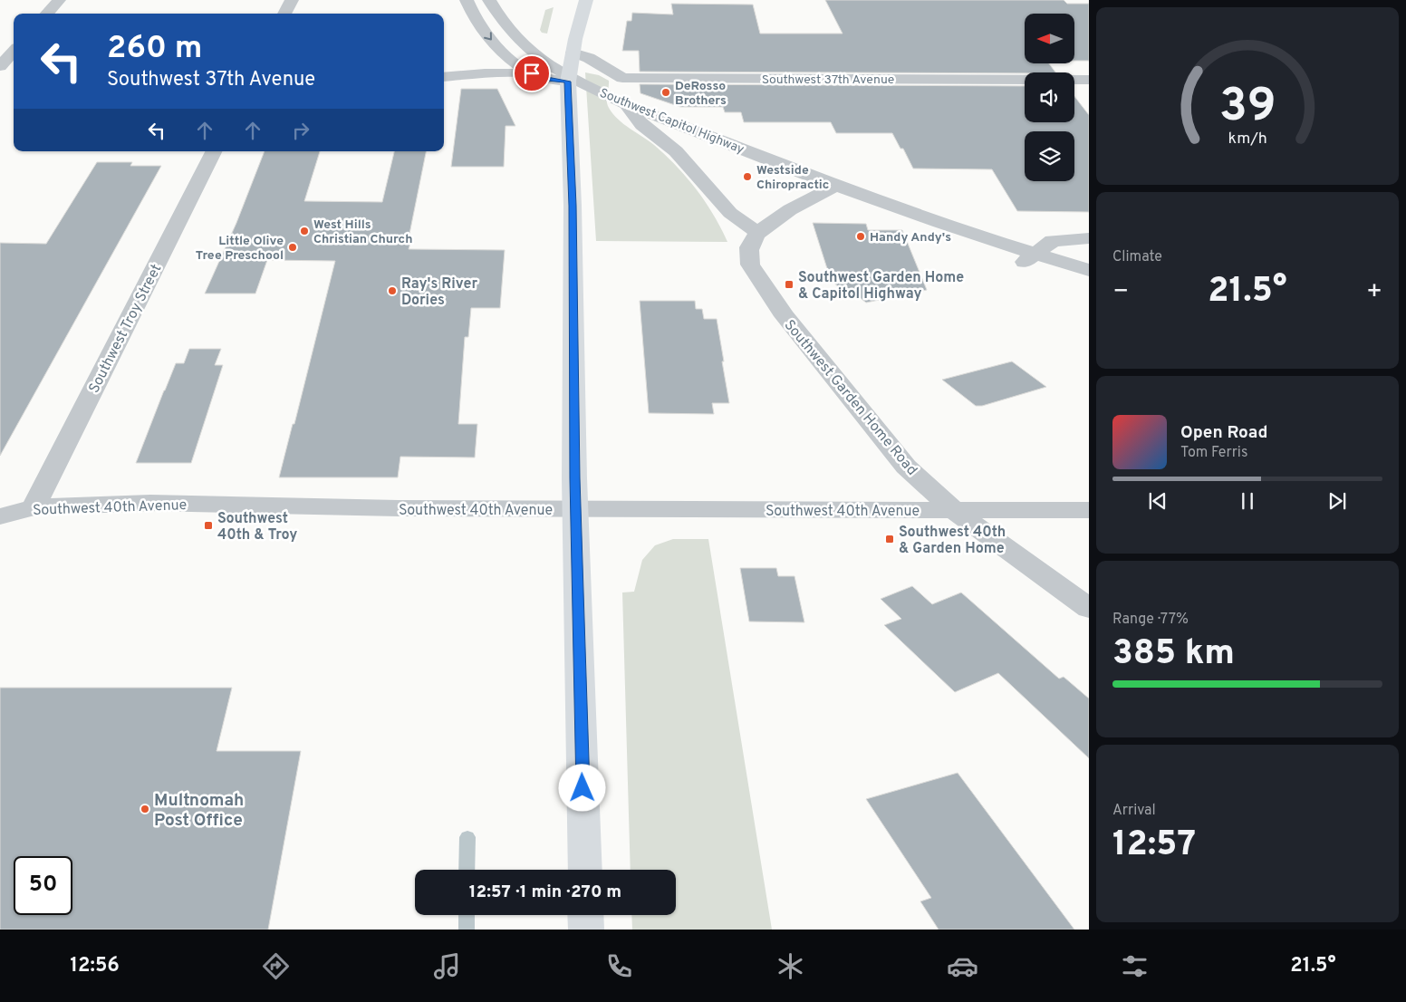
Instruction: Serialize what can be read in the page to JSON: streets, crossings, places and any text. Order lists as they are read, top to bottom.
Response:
{
  "streets": {
    "street": [
      "Southwest 37th Avenue",
      "Southwest Capitol Highway",
      "Southwest Troy Street",
      "Southwest Garden Home Road",
      "Southwest 40th Avenue"
    ]
  },
  "crossings": [
    ["Southwest Capitol Highway", "Southwest Garden Home Road"],
    ["Southwest Troy Street", "Southwest 40th Avenue"],
    ["Southwest Garden Home Road", "Southwest 40th Avenue"]
  ],
  "places": {
    "other": [
      "DeRosso Brothers",
      "Westside Chiropractic",
      "West Hills Christian Church",
      "Handy Andy's",
      "Little Olive Tree Preschool",
      "Ray's River Dories",
      "Multnomah Post Office"
    ],
    "transit": ["Southwest Garden Home & Capitol Highway", "Southwest 40th & Troy", "Southwest 40th & Garden Home"]
  },
  "north": "left",
  "page": {
    "turn": ["260 m", "Southwest 37th Avenue"],
    "tile": [
      "Climate",
      ["Range · 77%", "385 km"],
      ["Arrival", "12:57"]
    ],
    "heat": ["−", "21.5°", "+"],
    "song": ["Open Road", "Tom Ferris"],
    "limit": "50",
    "trip": "12:57 · 1 min · 270 m",
    "tabs": ["12:56", "21.5°"],
    "gauge": ["39", "km/h"]
  }
}
